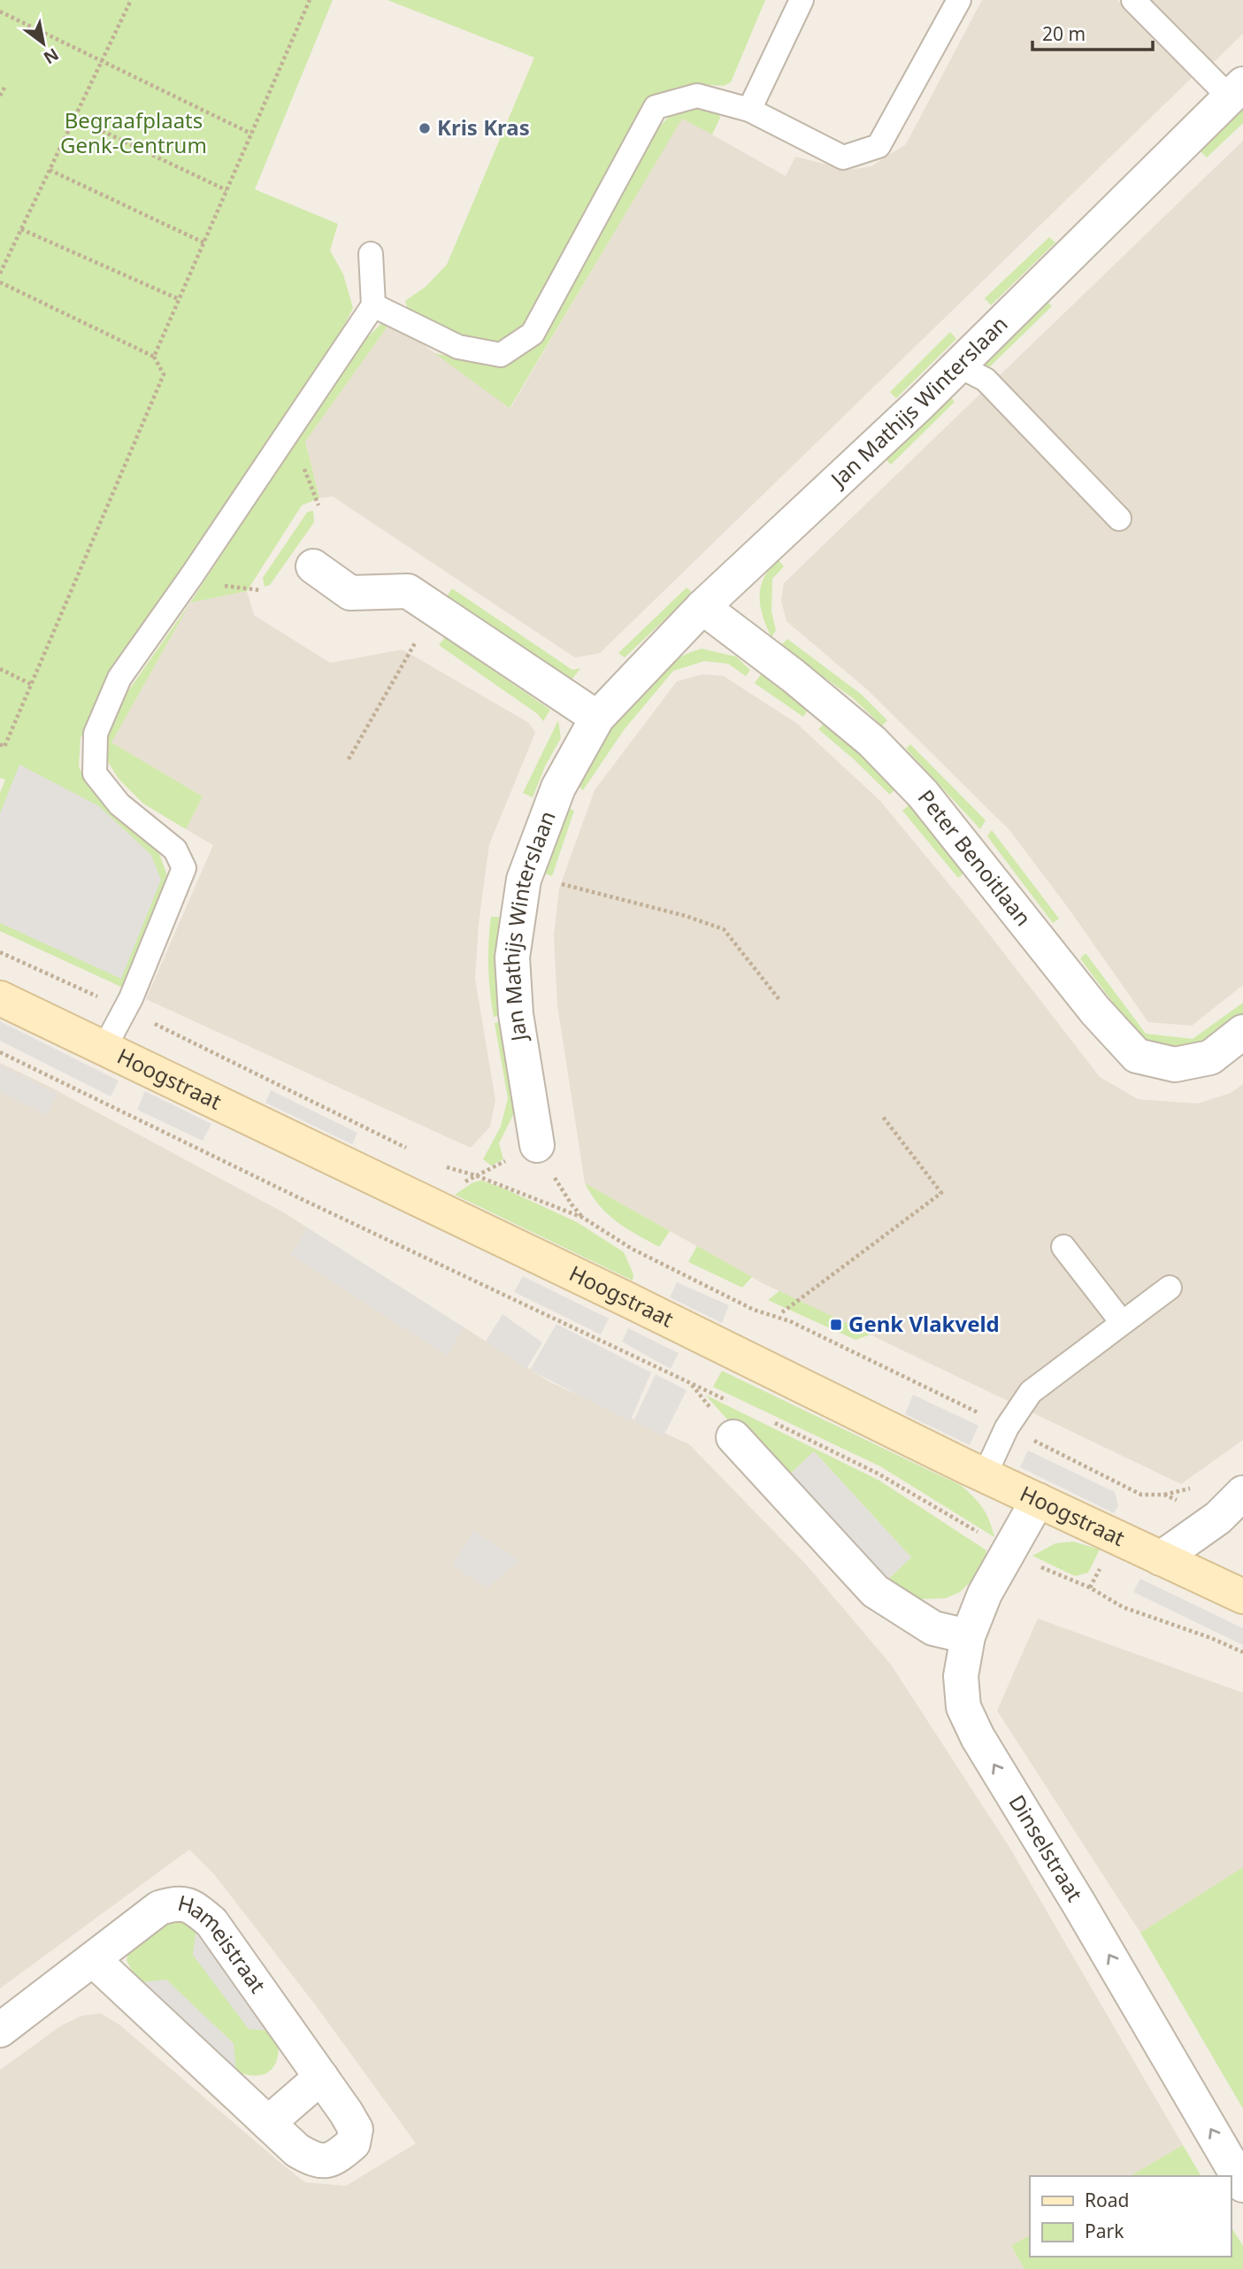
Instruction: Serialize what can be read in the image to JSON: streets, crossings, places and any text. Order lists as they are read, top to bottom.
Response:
{
  "streets": {
    "main road": ["Hoogstraat"],
    "street": [
      "Jan Mathijs Winterslaan",
      "Peter Benoitlaan",
      "Dinselstraat",
      "Hameistraat"
    ]
  },
  "crossings": [
    ["Jan Mathijs Winterslaan", "Peter Benoitlaan"],
    ["Hoogstraat", "Dinselstraat"]
  ],
  "one_way": ["Dinselstraat"],
  "parks": ["Begraafplaats Genk-Centrum"],
  "places": {
    "other": ["Kris Kras"],
    "transit": ["Genk Vlakveld"]
  },
  "legend": ["Road", "Park"],
  "scale_bar": "20 m",
  "north": "bottom right"
}
